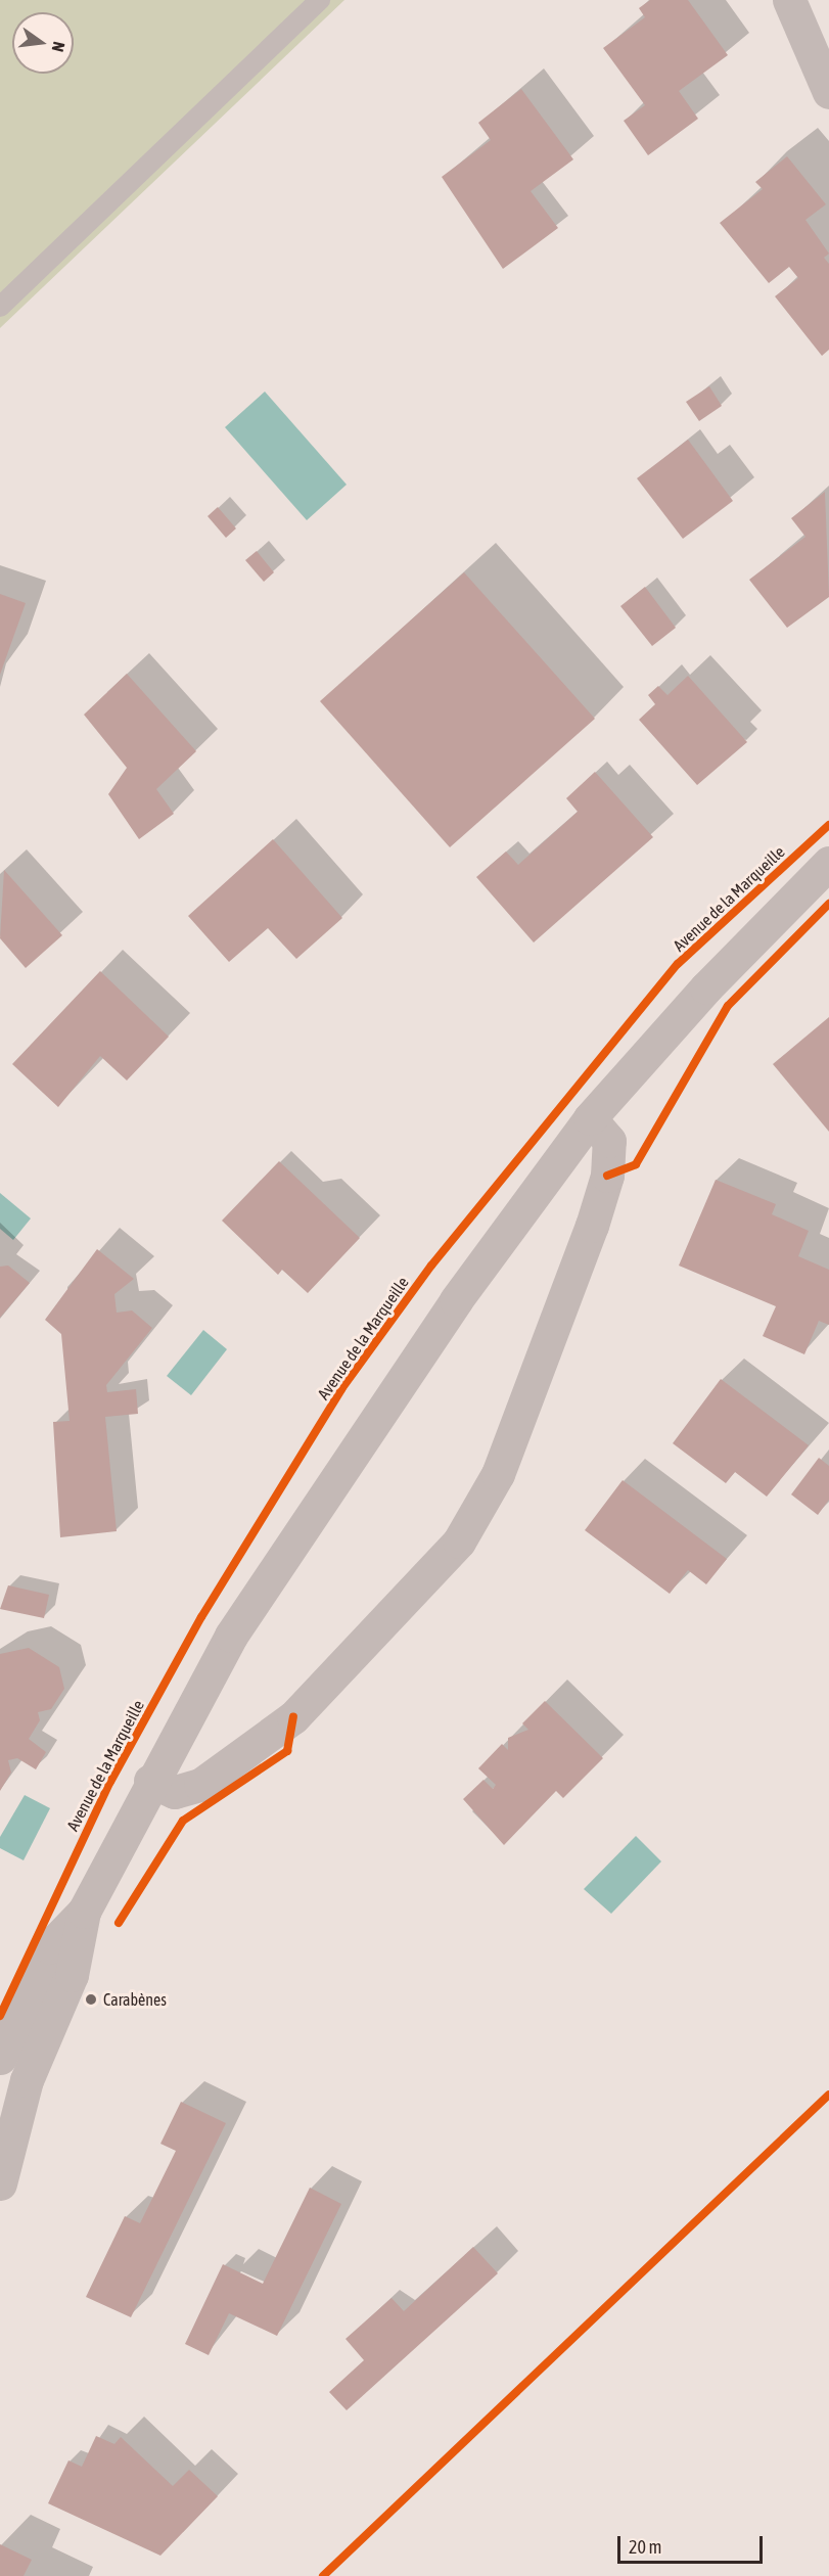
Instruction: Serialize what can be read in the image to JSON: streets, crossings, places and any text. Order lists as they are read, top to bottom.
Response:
{
  "streets": {
    "cycle path": ["Avenue de la Marqueille"]
  },
  "places": ["Carabènes"],
  "scale_bar": "20 m",
  "north": "right"
}
